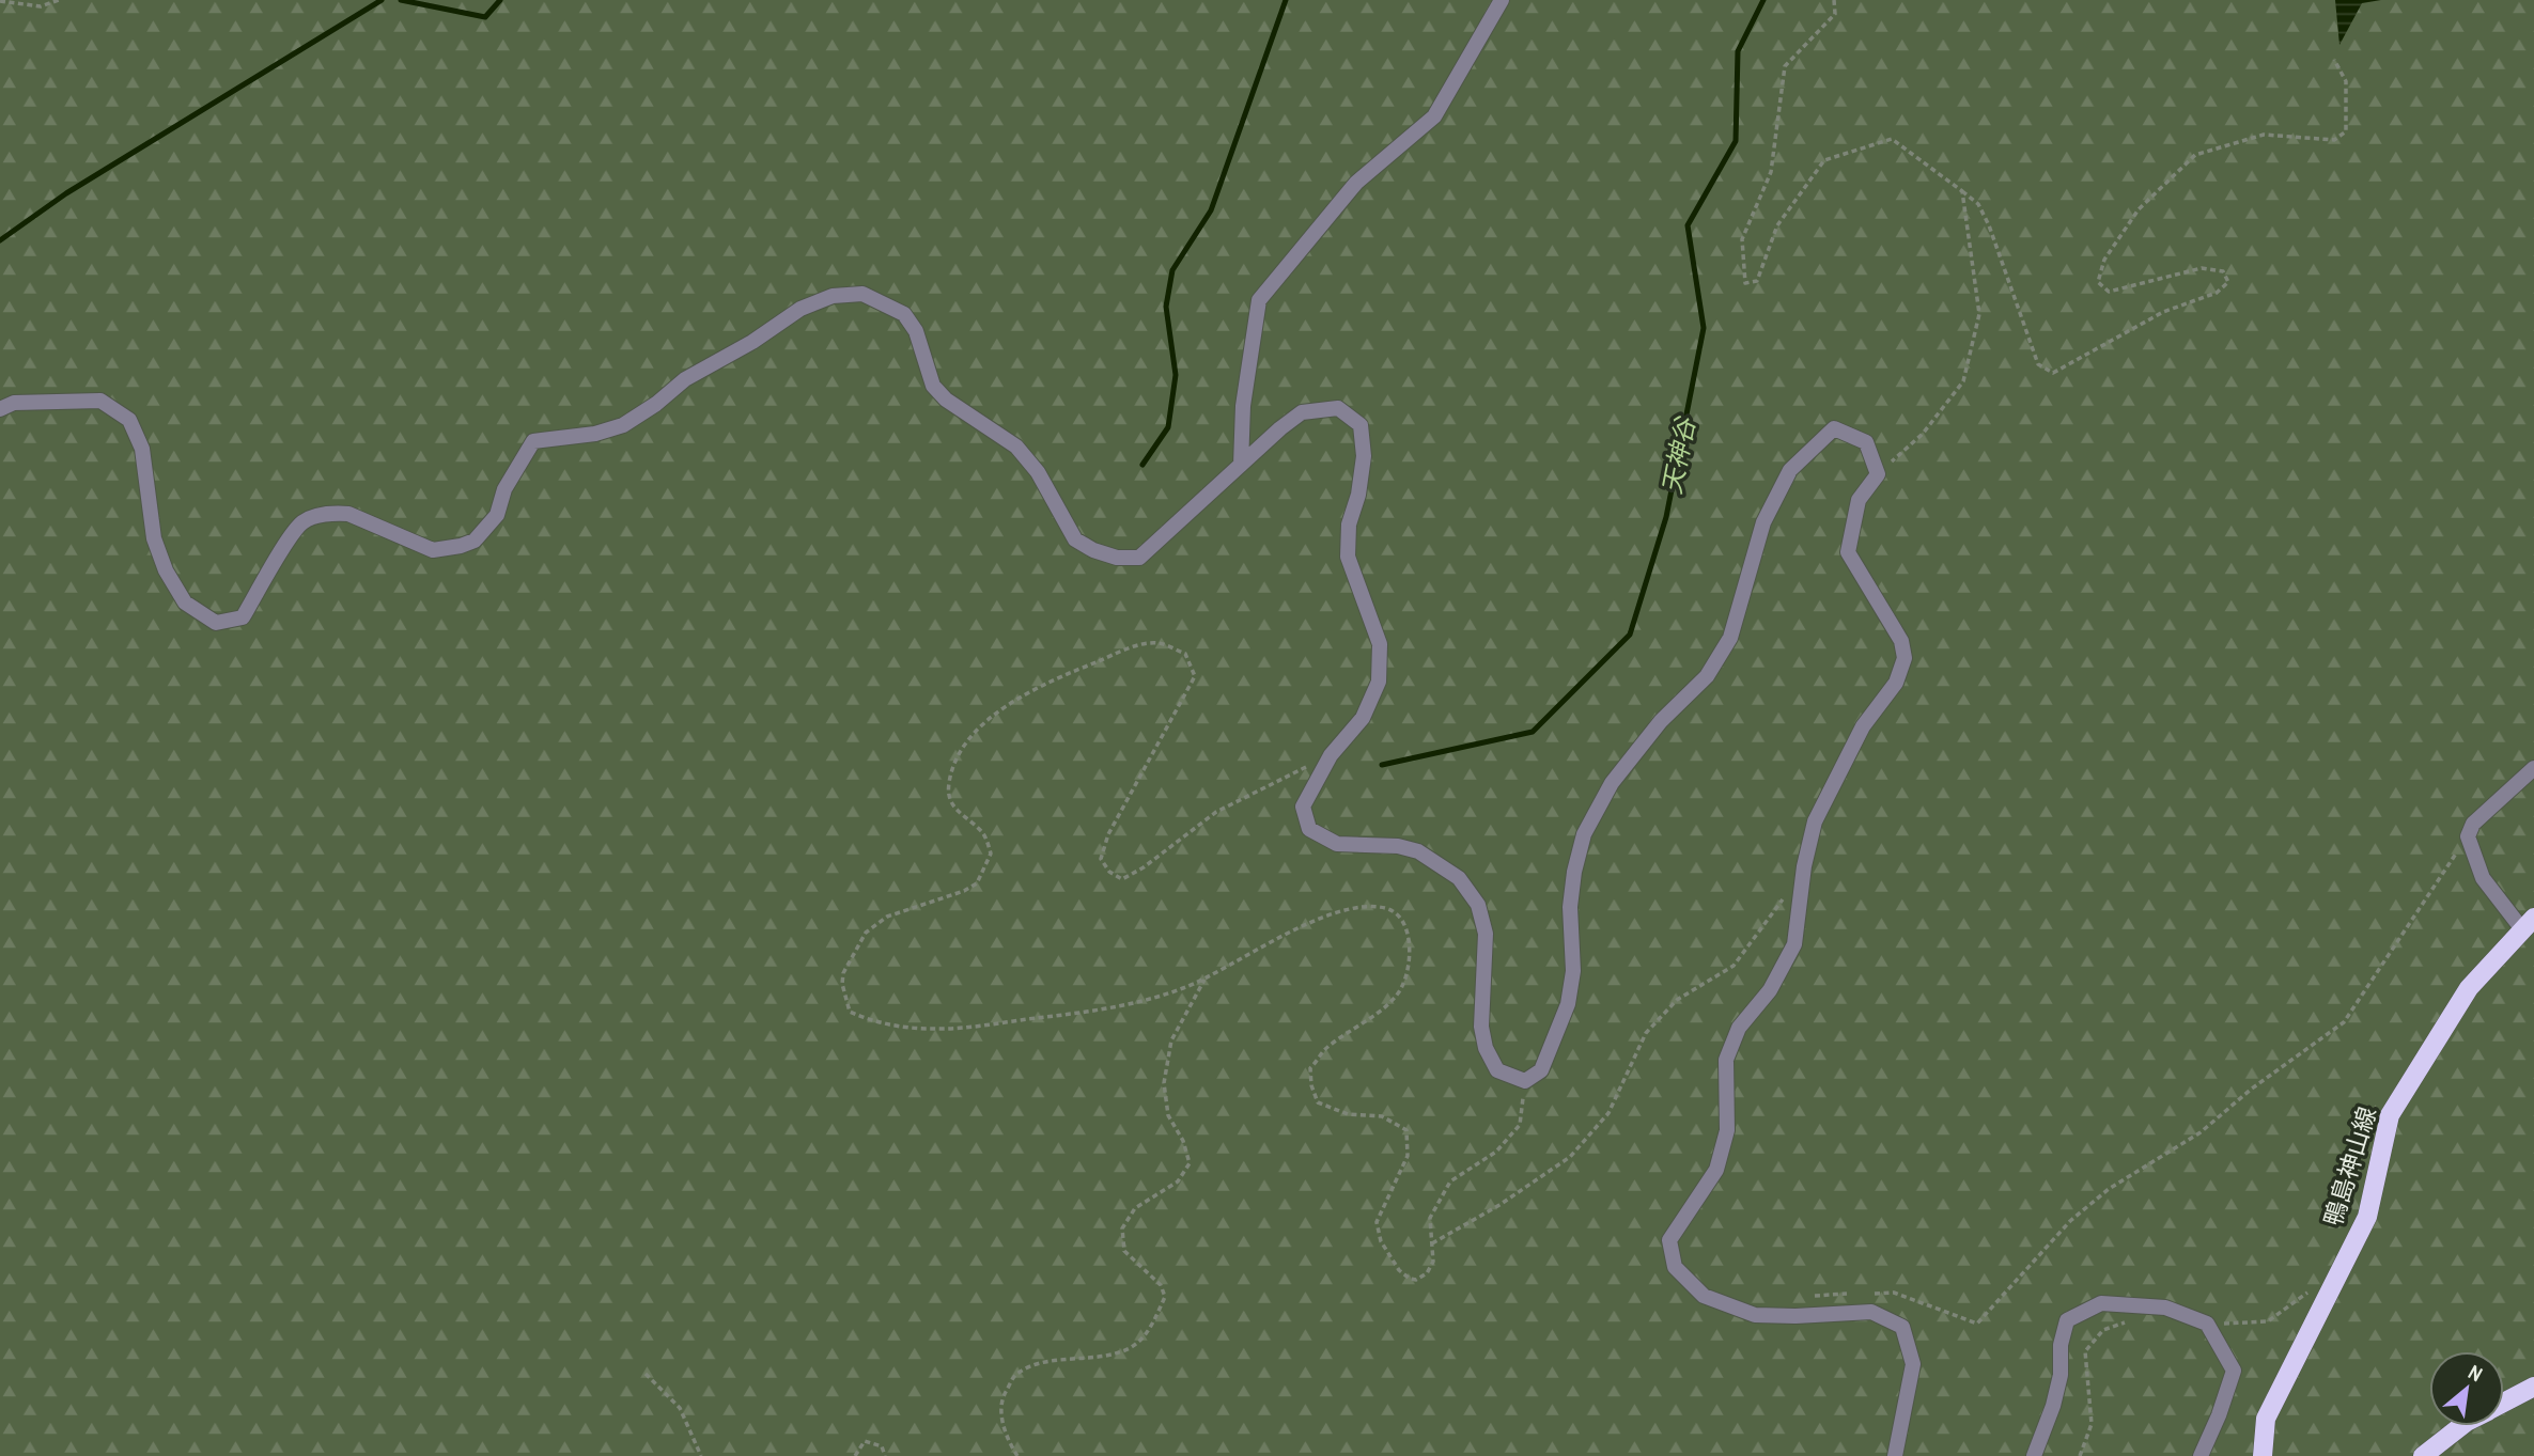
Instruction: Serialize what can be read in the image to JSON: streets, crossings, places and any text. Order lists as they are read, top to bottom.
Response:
{
  "streets": {
    "main road": ["鴨島神山線"]
  },
  "water": ["天神谷"],
  "north": "top right"
}
